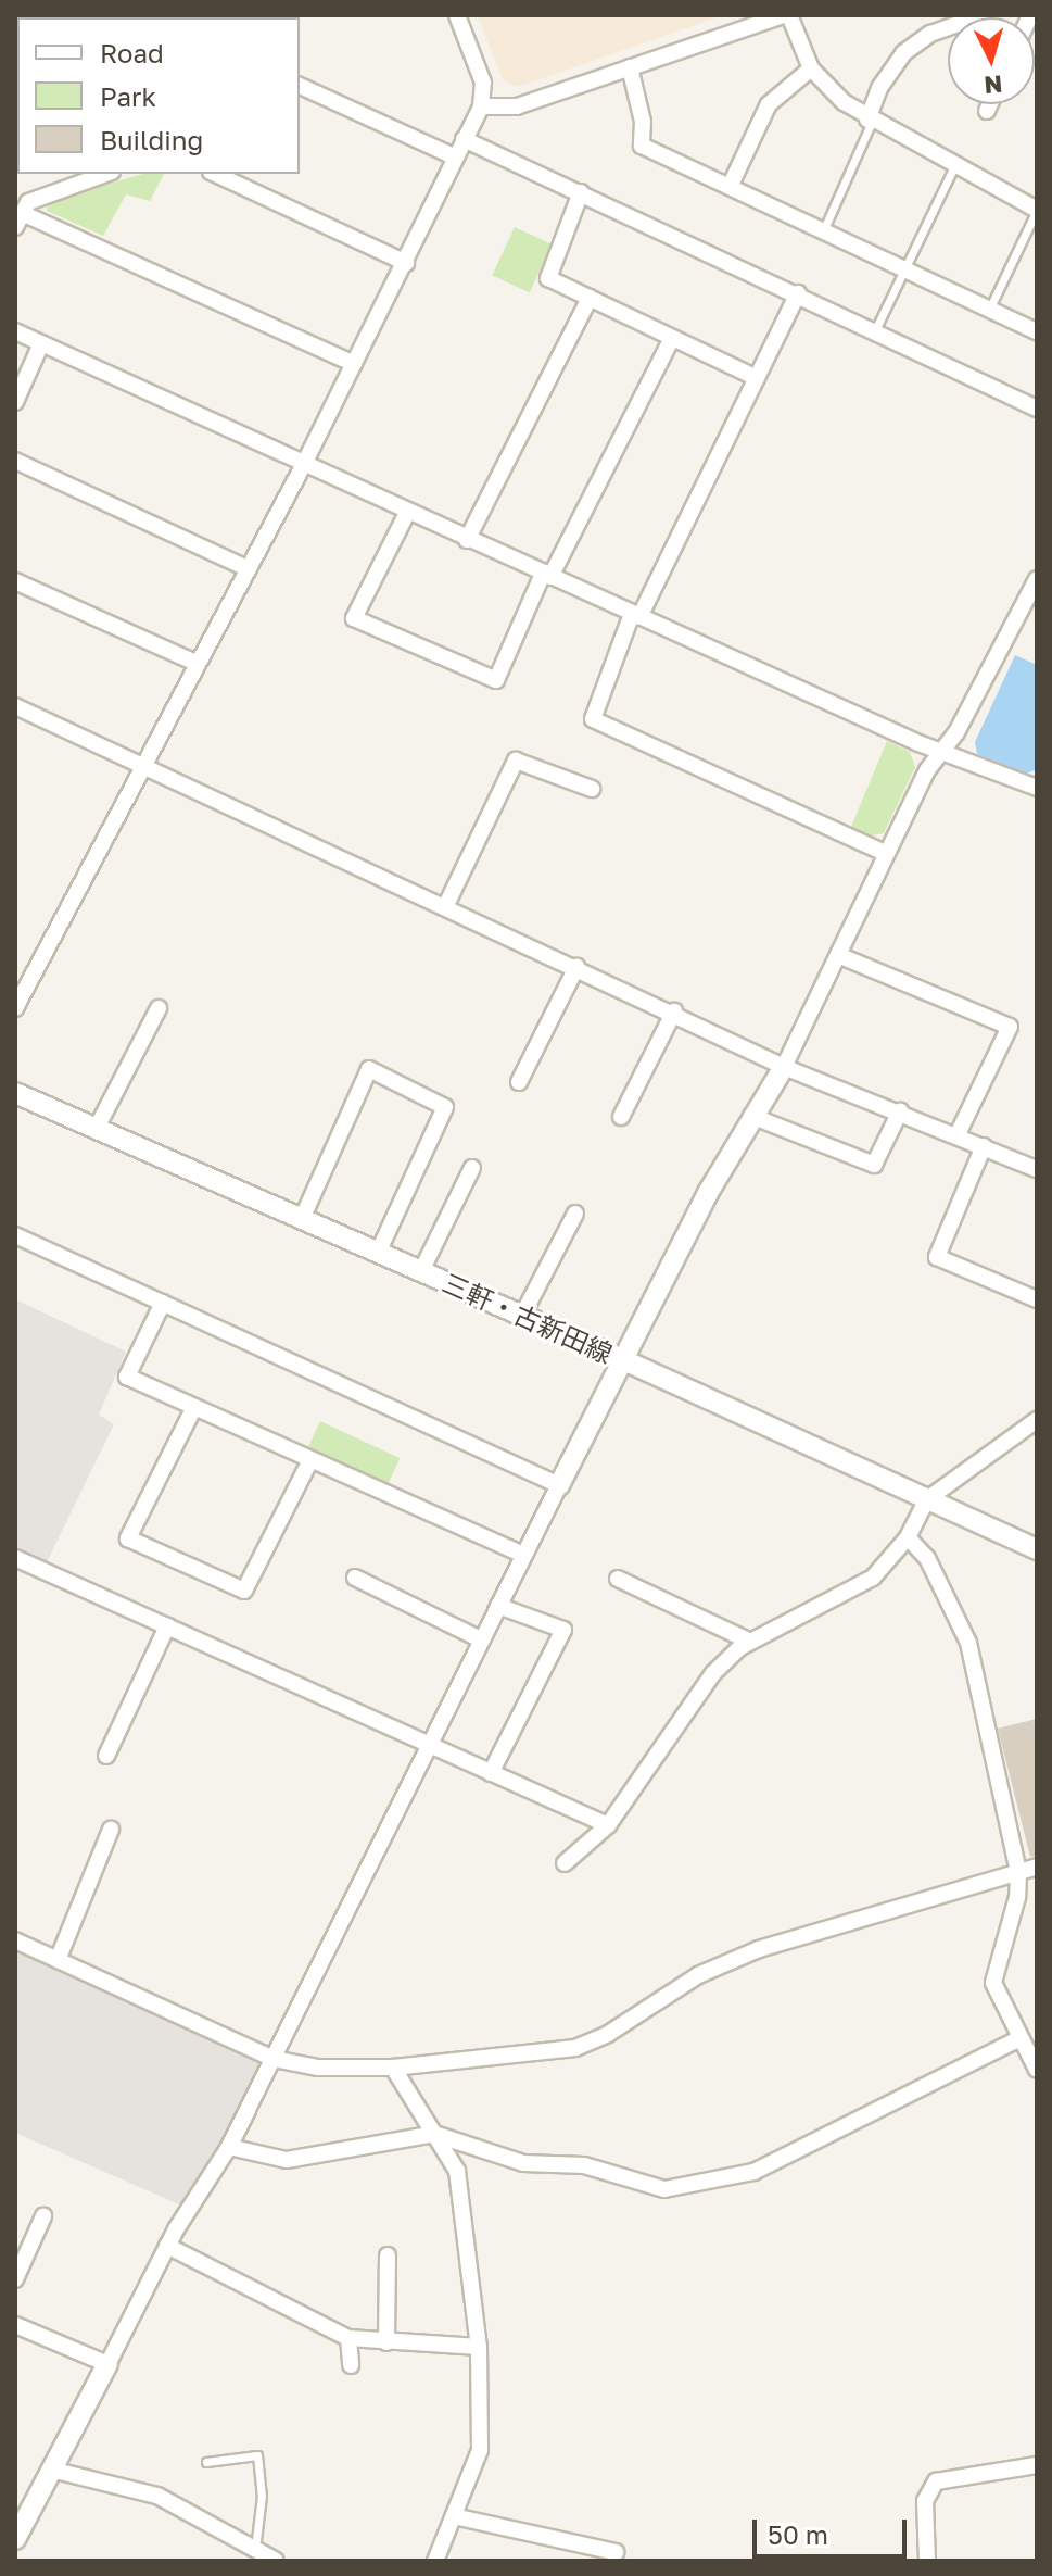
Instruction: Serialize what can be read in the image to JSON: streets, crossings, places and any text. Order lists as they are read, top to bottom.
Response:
{
  "streets": {
    "street": ["三軒・古新田線"]
  },
  "legend": ["Road", "Park", "Building"],
  "scale_bar": "50 m",
  "north": "bottom"
}
